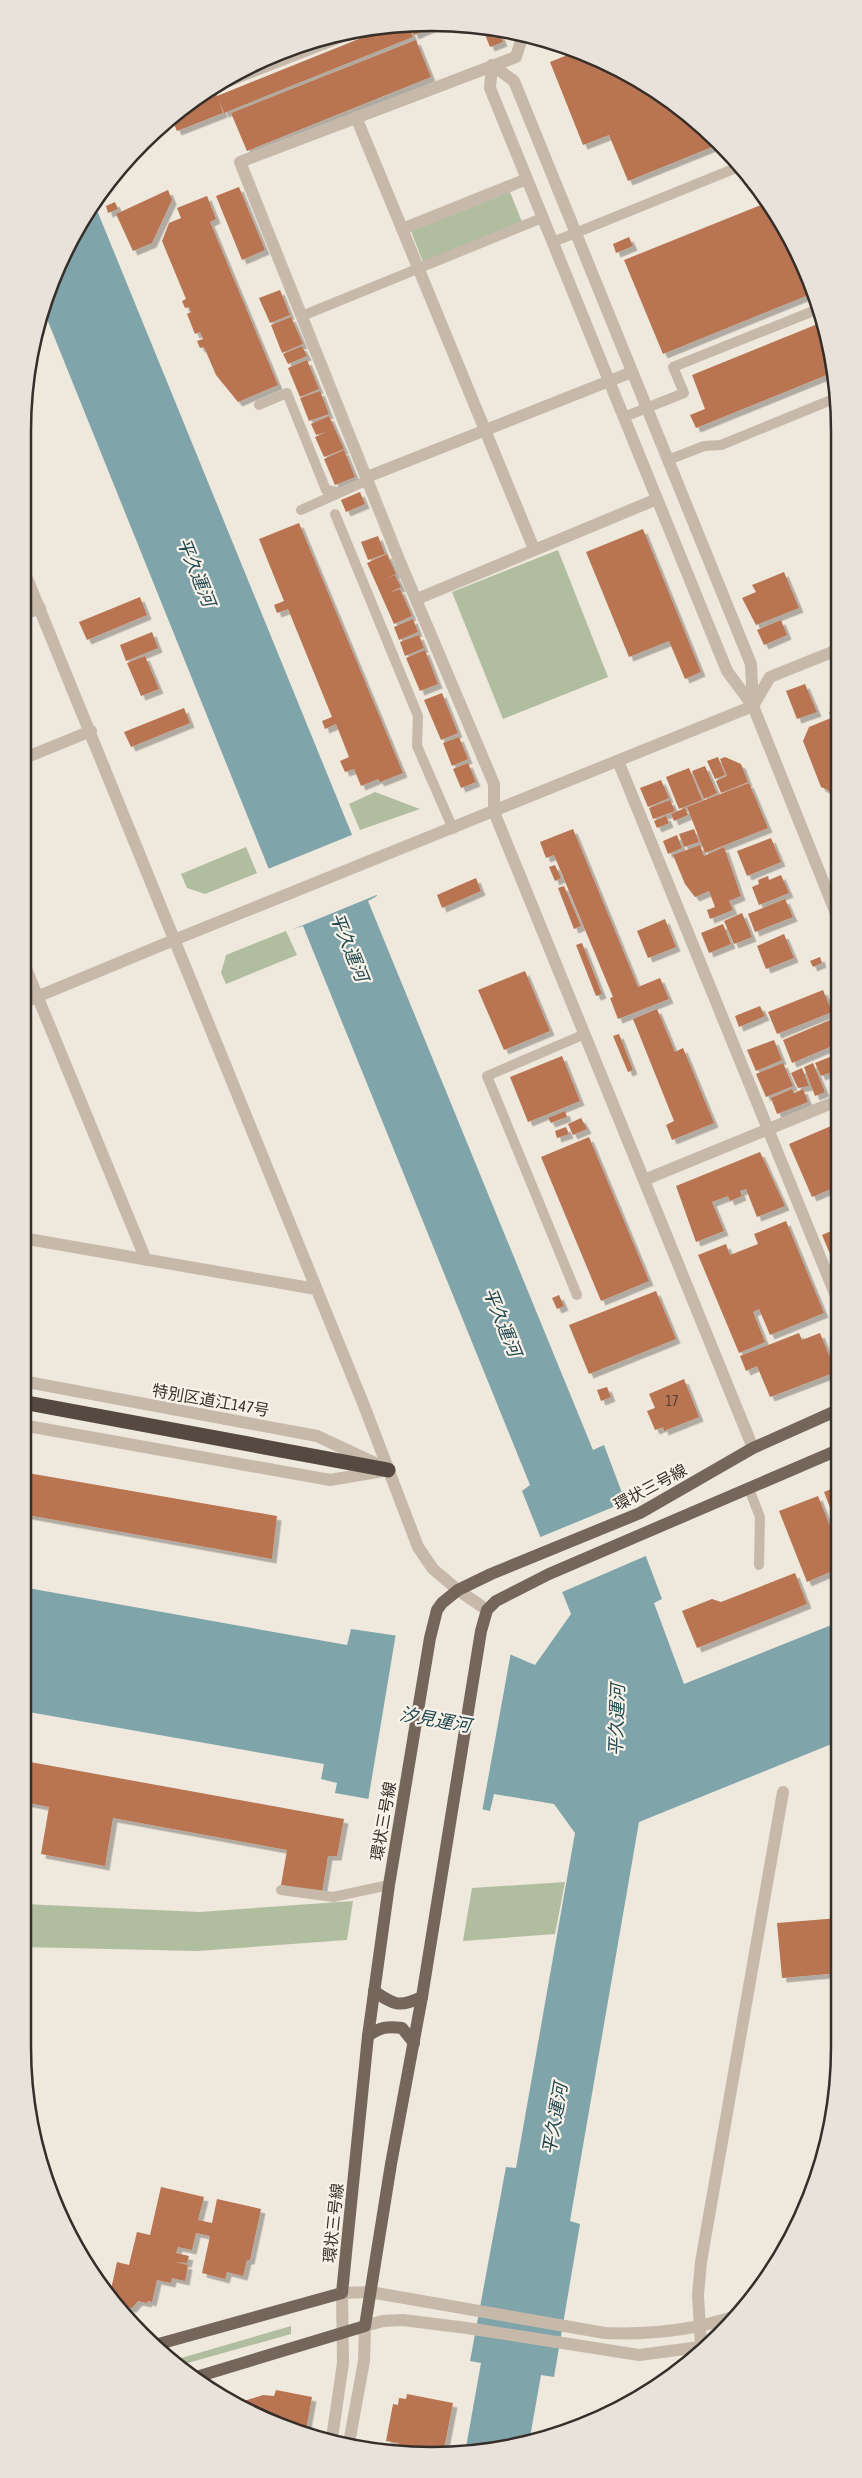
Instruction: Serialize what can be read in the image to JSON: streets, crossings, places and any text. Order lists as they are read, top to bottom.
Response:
{
  "streets": {
    "main road": ["環状三号線"],
    "street": ["特別区道江147号"]
  },
  "water": ["平久運河", "汐見運河"],
  "house_numbers": ["17"]
}
